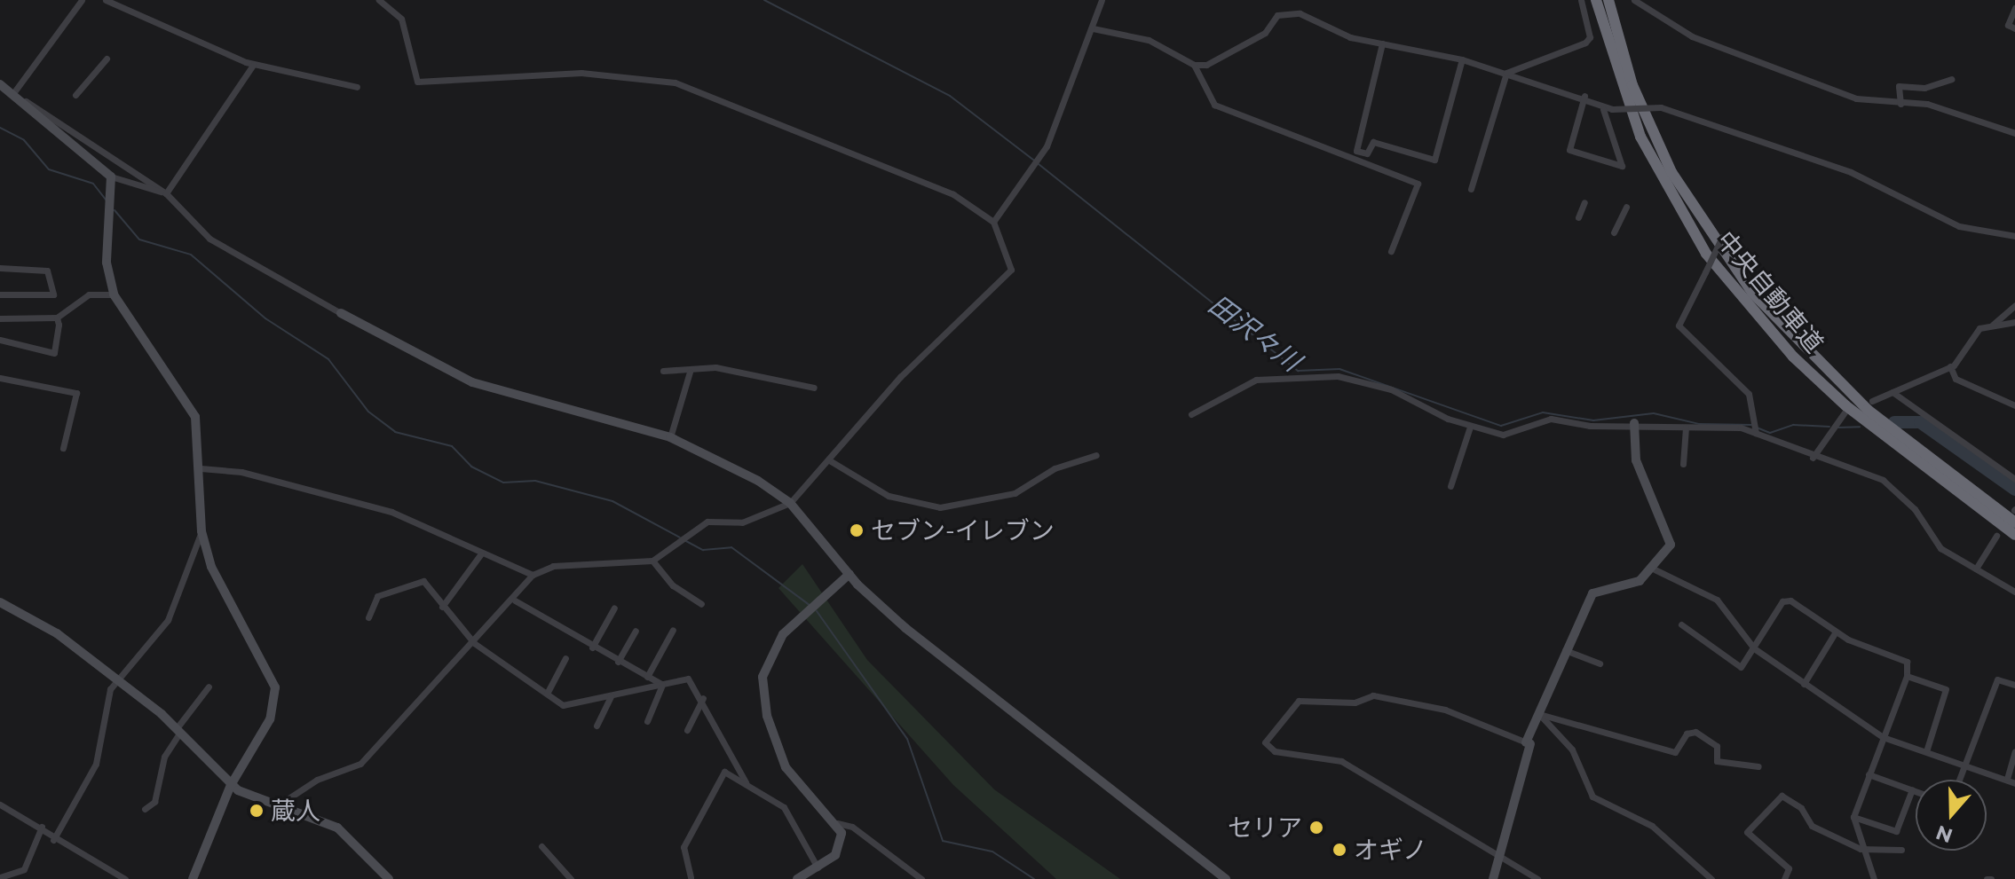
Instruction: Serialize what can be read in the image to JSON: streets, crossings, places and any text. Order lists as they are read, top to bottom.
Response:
{
  "streets": {
    "highway": ["中央自動車道"]
  },
  "water": ["田沢々川"],
  "places": [
    "セブン-イレブン",
    "蔵人",
    "セリア",
    "オギノ"
  ],
  "north": "bottom"
}
